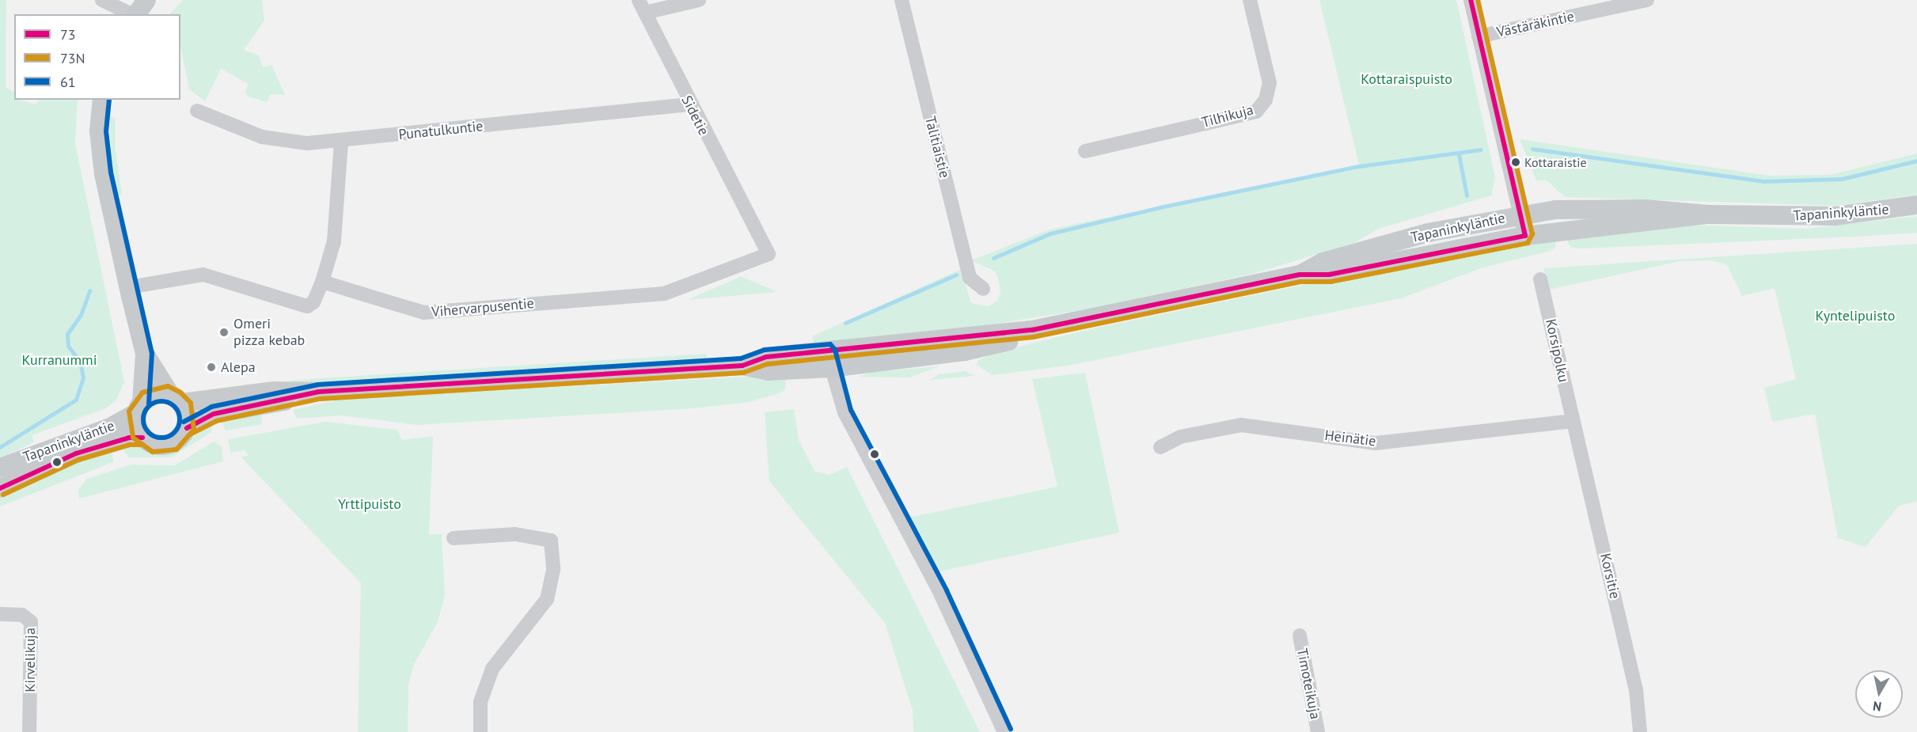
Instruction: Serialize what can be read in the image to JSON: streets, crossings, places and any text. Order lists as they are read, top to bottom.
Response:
{
  "streets": {
    "main road": ["Tapaninkyläntie"],
    "street": [
      "Västäräkintie",
      "Sidetie",
      "Tilhikuja",
      "Punatulkuntie",
      "Talitiaistie",
      "Vihervarpusentie",
      "Korsipolku",
      "Heinätie",
      "Korsitie",
      "Kirvelikuja",
      "Timoteikuja"
    ]
  },
  "crossings": [
    ["Sidetie", "Punatulkuntie"],
    ["Sidetie", "Vihervarpusentie"],
    ["Korsipolku", "Heinätie"],
    ["Korsipolku", "Korsitie"],
    ["Heinätie", "Korsitie"]
  ],
  "parks": [
    "Kottaraispuisto",
    "Kyntelipuisto",
    "Kurranummi",
    "Yrttipuisto"
  ],
  "places": ["Kottaraistie", "Omeri pizza kebab", "Alepa"],
  "lines": ["transit line 73", "transit line 73N", "transit line 61"],
  "legend": ["73", "73N", "61"],
  "north": "bottom"
}
